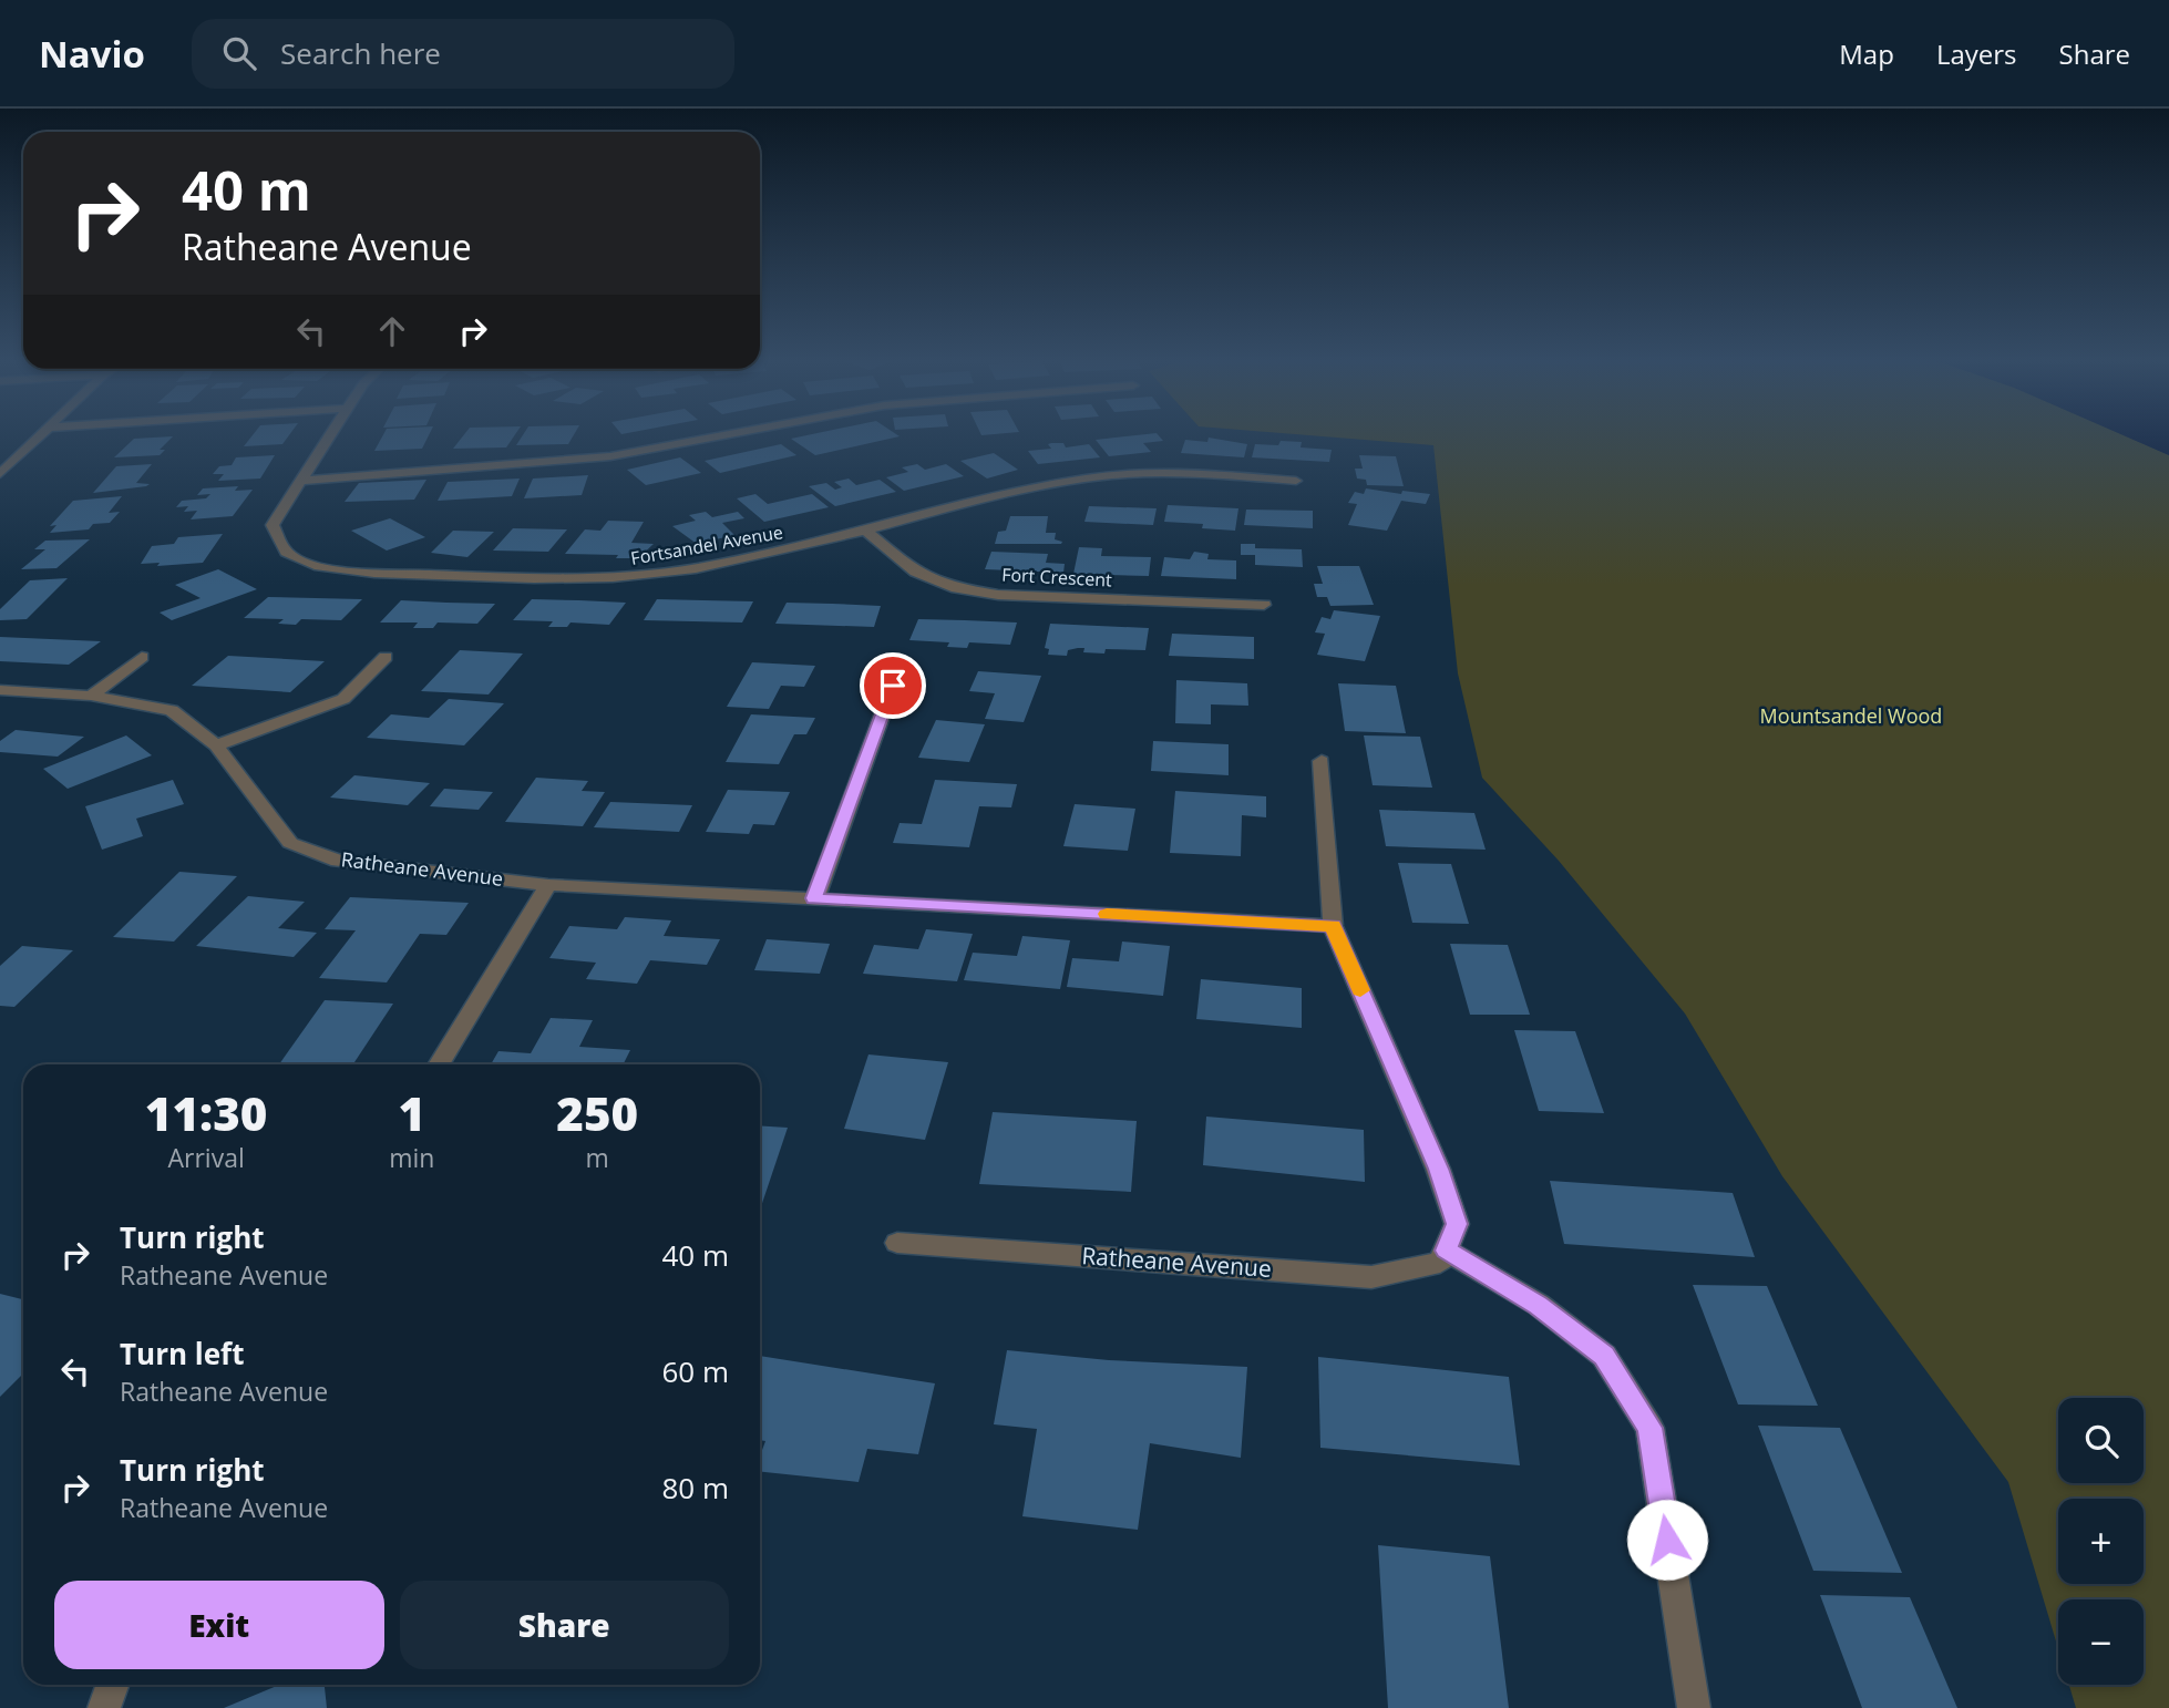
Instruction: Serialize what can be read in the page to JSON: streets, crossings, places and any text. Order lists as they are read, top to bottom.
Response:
{
  "streets": {
    "street": ["Fortsandel Avenue", "Fort Crescent", "Ratheane Avenue"]
  },
  "crossings": [
    ["Fortsandel Avenue", "Fort Crescent"]
  ],
  "parks": ["Mountsandel Wood"],
  "page": {
    "header": "Navio",
    "search": "Search here",
    "nav": ["Map", "Layers", "Share"],
    "turn": ["40 m", "Ratheane Avenue"],
    "eta": [
      "11:30",
      "Arrival",
      "1",
      "min",
      "250",
      "m"
    ],
    "list": [
      {
        "name": "Turn right",
        "note": "Ratheane Avenue",
        "value": "40 m"
      },
      {
        "name": "Turn left",
        "note": "Ratheane Avenue",
        "value": "60 m"
      },
      {
        "name": "Turn right",
        "note": "Ratheane Avenue",
        "value": "80 m"
      }
    ],
    "map_buttons": ["+", "−"],
    "buttons": ["Exit", "Share"]
  }
}
